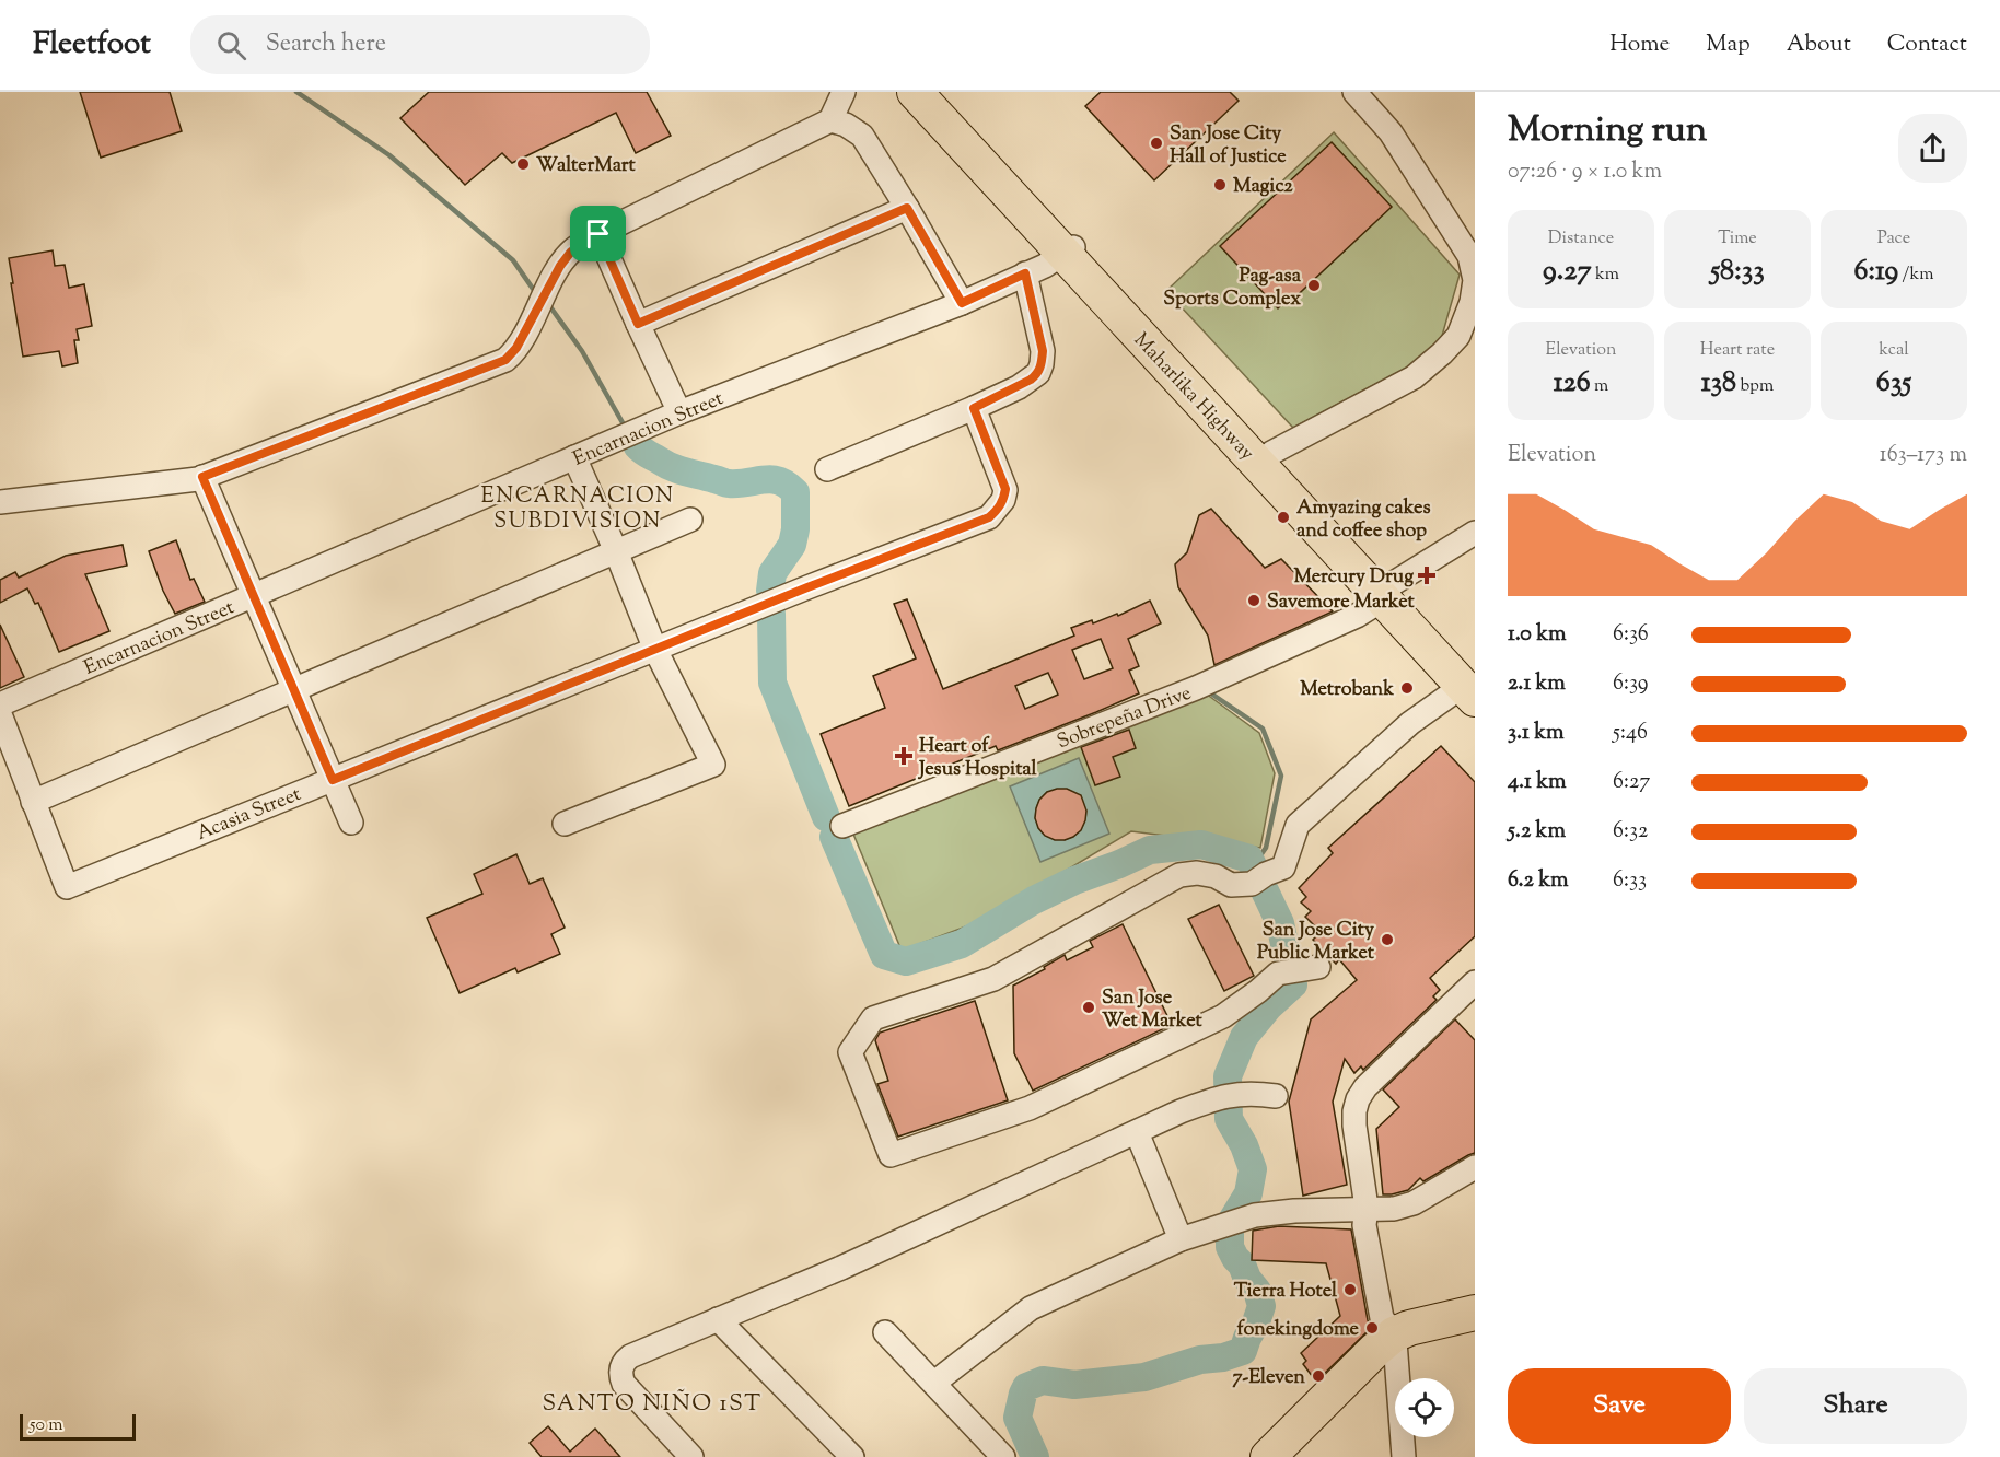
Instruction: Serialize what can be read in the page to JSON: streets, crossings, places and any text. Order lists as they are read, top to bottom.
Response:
{
  "streets": {
    "highway": ["Maharlika Highway"],
    "street": ["Encarnacion Street", "Sobrepeña Drive", "Acasia Street"]
  },
  "crossings": [
    ["Maharlika Highway", "Encarnacion Street"],
    ["Maharlika Highway", "Sobrepeña Drive"]
  ],
  "districts": ["ENCARNACION SUBDIVISION", "SANTO NIÑO 1ST"],
  "places": {
    "other": [
      "San Jose City Hall of Justice",
      "WalterMart",
      "Magic2",
      "Pag-asa Sports Complex",
      "Amyazing cakes and coffee shop",
      "Savemore Market",
      "Metrobank",
      "San Jose City Public Market",
      "San Jose Wet Market",
      "Tierra Hotel",
      "fonekingdome",
      "7-Eleven"
    ],
    "health": ["Mercury Drug", "Heart of Jesus Hospital"]
  },
  "scale_bar": "50 m",
  "page": {
    "header": "Fleetfoot",
    "search": "Search here",
    "nav": [
      "Home",
      "Map",
      "About",
      "Contact"
    ],
    "heading": ["Morning run", "07:26 · 9 × 1.0 km"],
    "stats": [
      ["Distance", "9.27 km"],
      ["Time", "58:33"],
      ["Pace", "6:19 /km"],
      ["Elevation", "126 m"],
      ["Heart rate", "138 bpm"],
      ["kcal", "635"]
    ],
    "chart": ["Elevation", "163–173 m"],
    "list": [
      {
        "name": "1.0 km",
        "note": "6:36"
      },
      {
        "name": "2.1 km",
        "note": "6:39"
      },
      {
        "name": "3.1 km",
        "note": "5:46"
      },
      {
        "name": "4.1 km",
        "note": "6:27"
      },
      {
        "name": "5.2 km",
        "note": "6:32"
      },
      {
        "name": "6.2 km",
        "note": "6:33"
      }
    ],
    "buttons": ["Save", "Share"],
    "scale": "50 m"
  }
}
